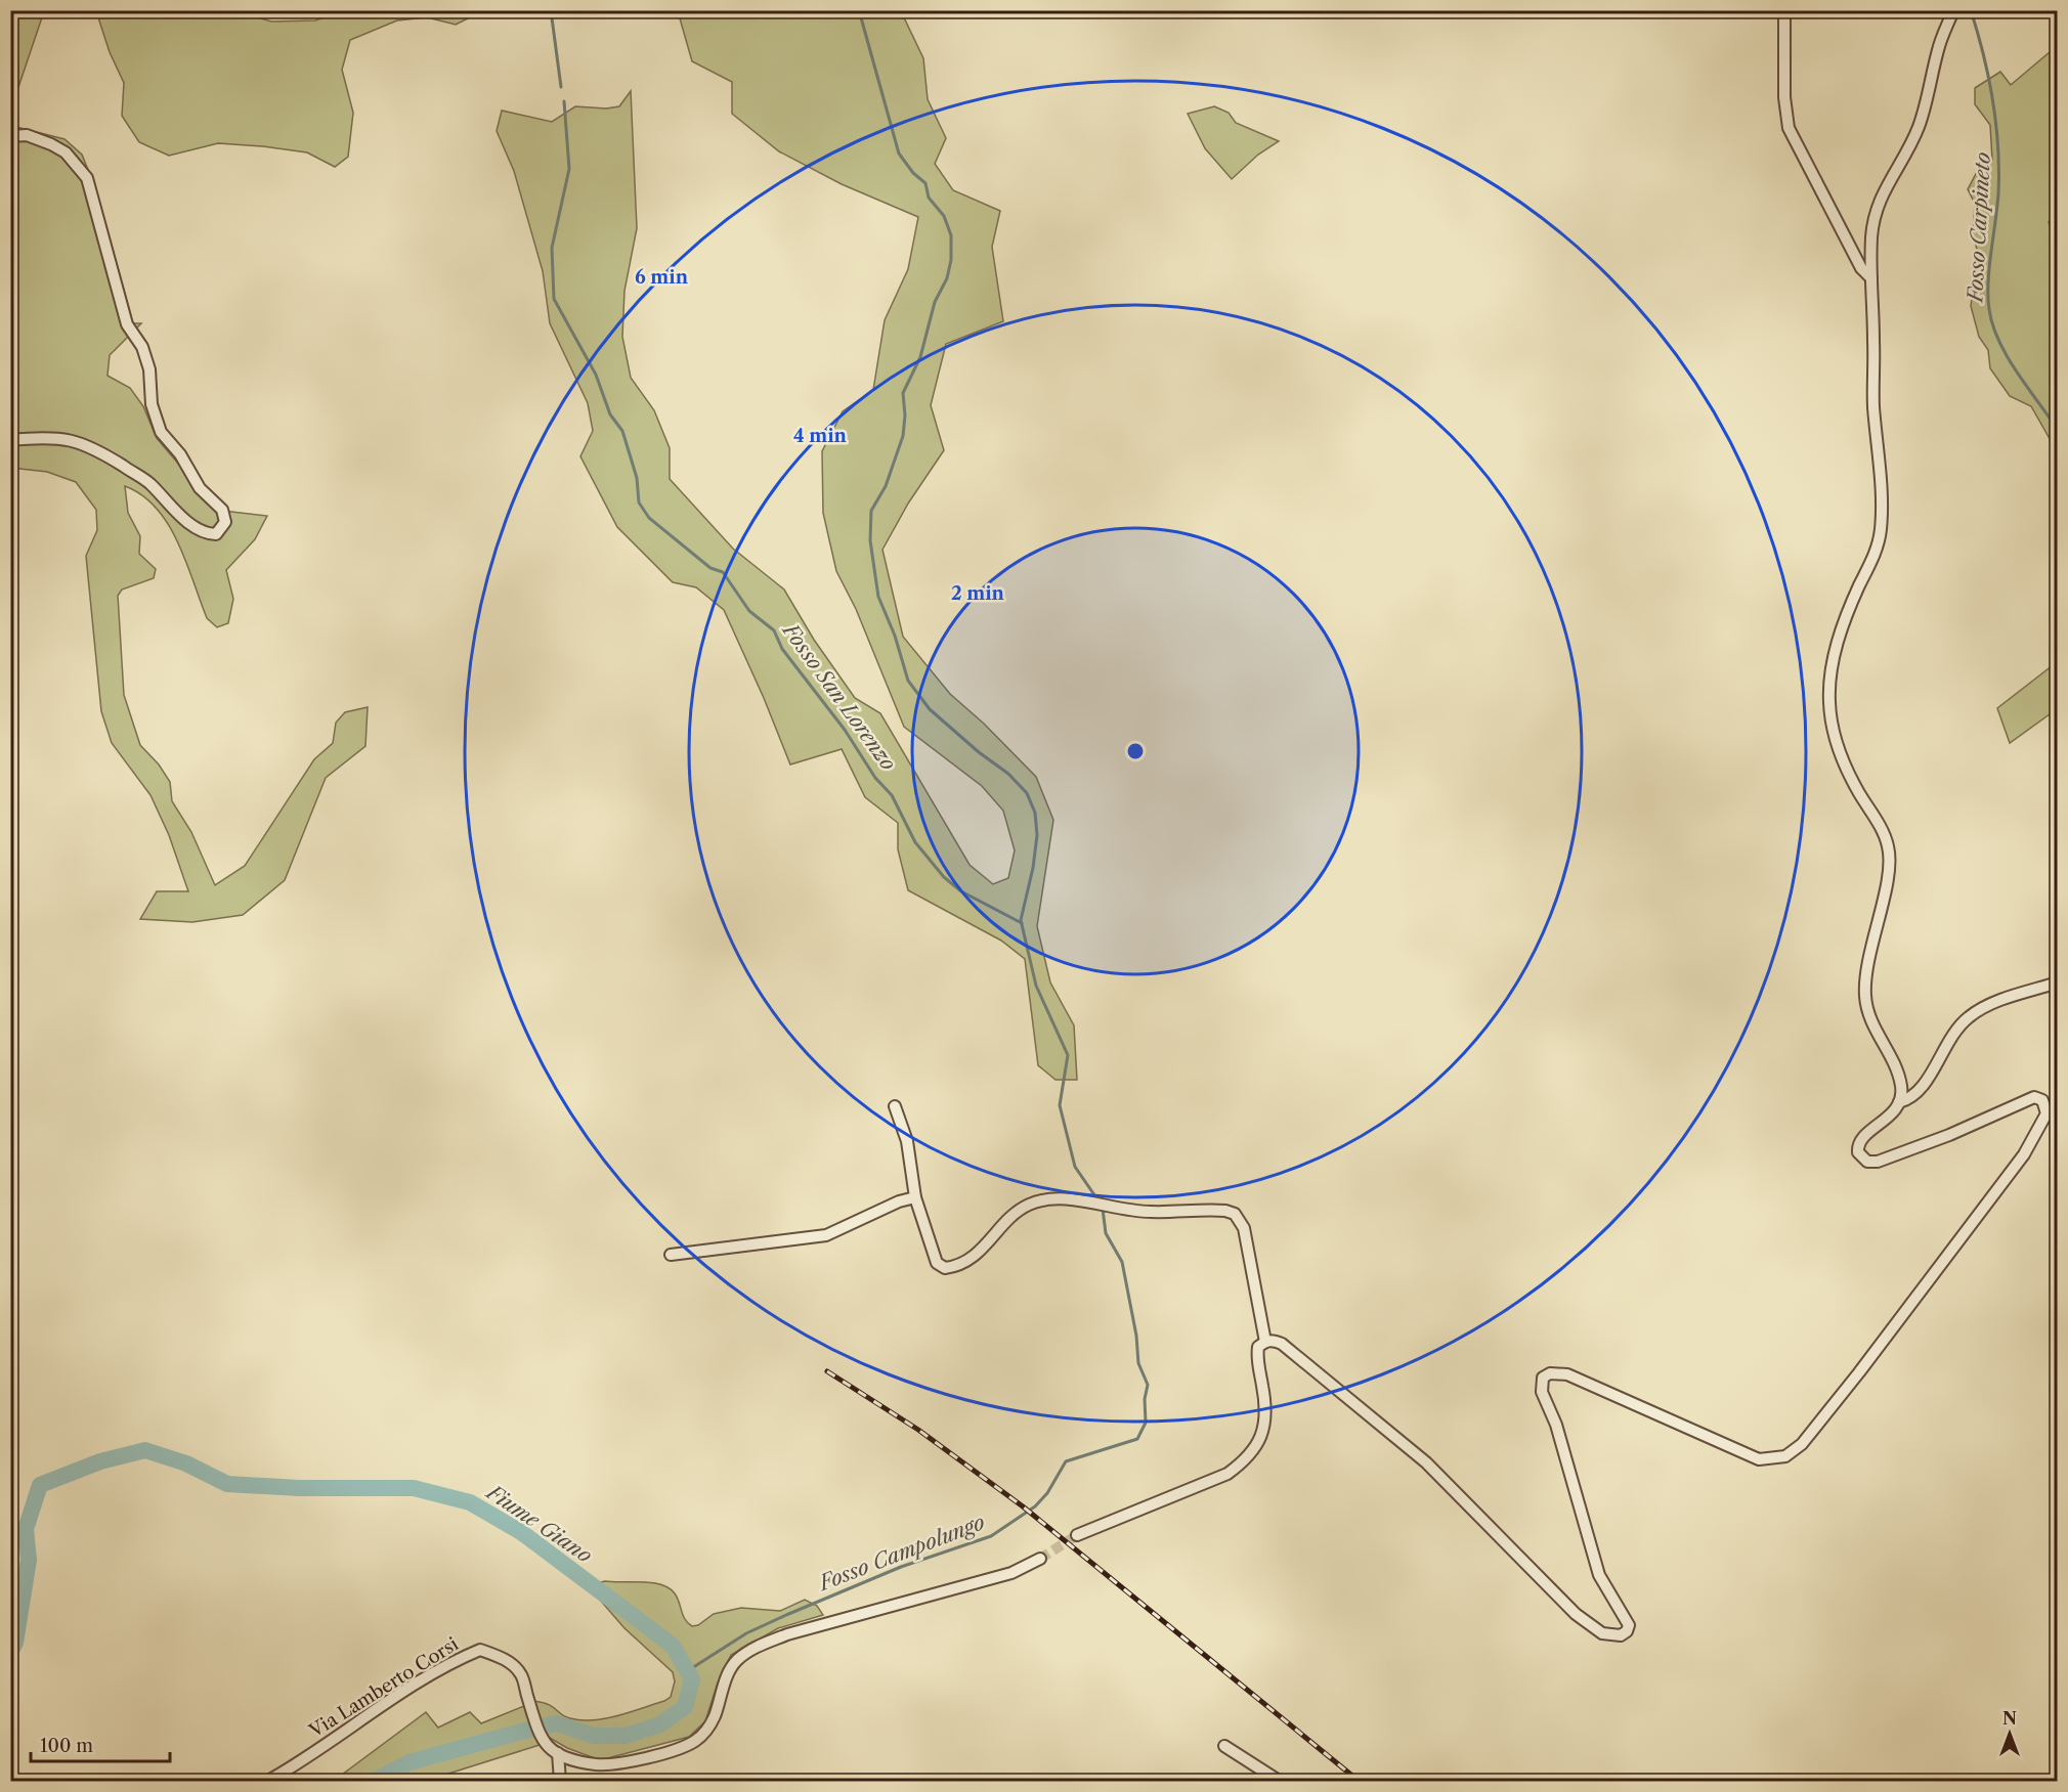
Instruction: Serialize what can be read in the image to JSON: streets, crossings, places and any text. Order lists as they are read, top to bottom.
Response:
{
  "streets": {
    "street": ["Via Lamberto Corsi"]
  },
  "water": [
    "Fosso Carpineto",
    "Fosso San Lorenzo",
    "Fiume Giano",
    "Fosso Campolungo"
  ],
  "scale_bar": "100 m",
  "north": "top",
  "rings": ["6 min", "4 min", "2 min"]
}
